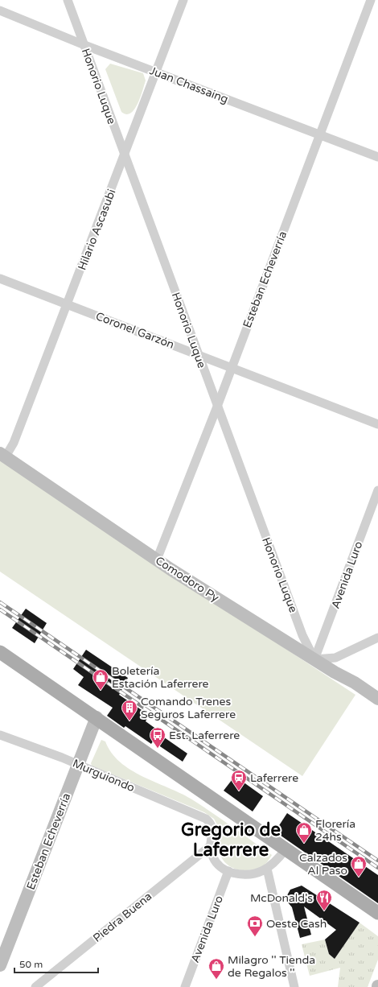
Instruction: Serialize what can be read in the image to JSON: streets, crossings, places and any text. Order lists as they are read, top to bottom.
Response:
{
  "streets": {
    "main road": ["Esteban Echeverría", "Comodoro Py"],
    "street": [
      "Juan Chassaing",
      "Honorio Luque",
      "Hilario Ascasubi",
      "Coronel Garzón",
      "Avenida Luro",
      "Murguiondo",
      "Piedra Buena"
    ]
  },
  "crossings": [
    ["Juan Chassaing", "Honorio Luque"],
    ["Juan Chassaing", "Hilario Ascasubi"],
    ["Juan Chassaing", "Esteban Echeverría"],
    ["Honorio Luque", "Hilario Ascasubi"],
    ["Honorio Luque", "Esteban Echeverría"],
    ["Honorio Luque", "Coronel Garzón"],
    ["Honorio Luque", "Avenida Luro"],
    ["Honorio Luque", "Comodoro Py"],
    ["Hilario Ascasubi", "Coronel Garzón"],
    ["Hilario Ascasubi", "Comodoro Py"],
    ["Esteban Echeverría", "Coronel Garzón"],
    ["Esteban Echeverría", "Comodoro Py"],
    ["Esteban Echeverría", "Murguiondo"],
    ["Avenida Luro", "Comodoro Py"],
    ["Murguiondo", "Piedra Buena"]
  ],
  "districts": ["Gregorio de Laferrere"],
  "places": {
    "shop": [
      "Boletería Estación Laferrere",
      "Florería 24hs",
      "Calzados Al Paso",
      "Milagro '' Tienda de Regalos ''"
    ],
    "building": ["Comando Trenes Seguros Laferrere"],
    "bus stop": ["Est. Laferrere"],
    "station": ["Laferrere"],
    "restaurant": ["McDonald's"],
    "bank": ["Oeste Cash"]
  },
  "scale_bar": "50 m"
}
